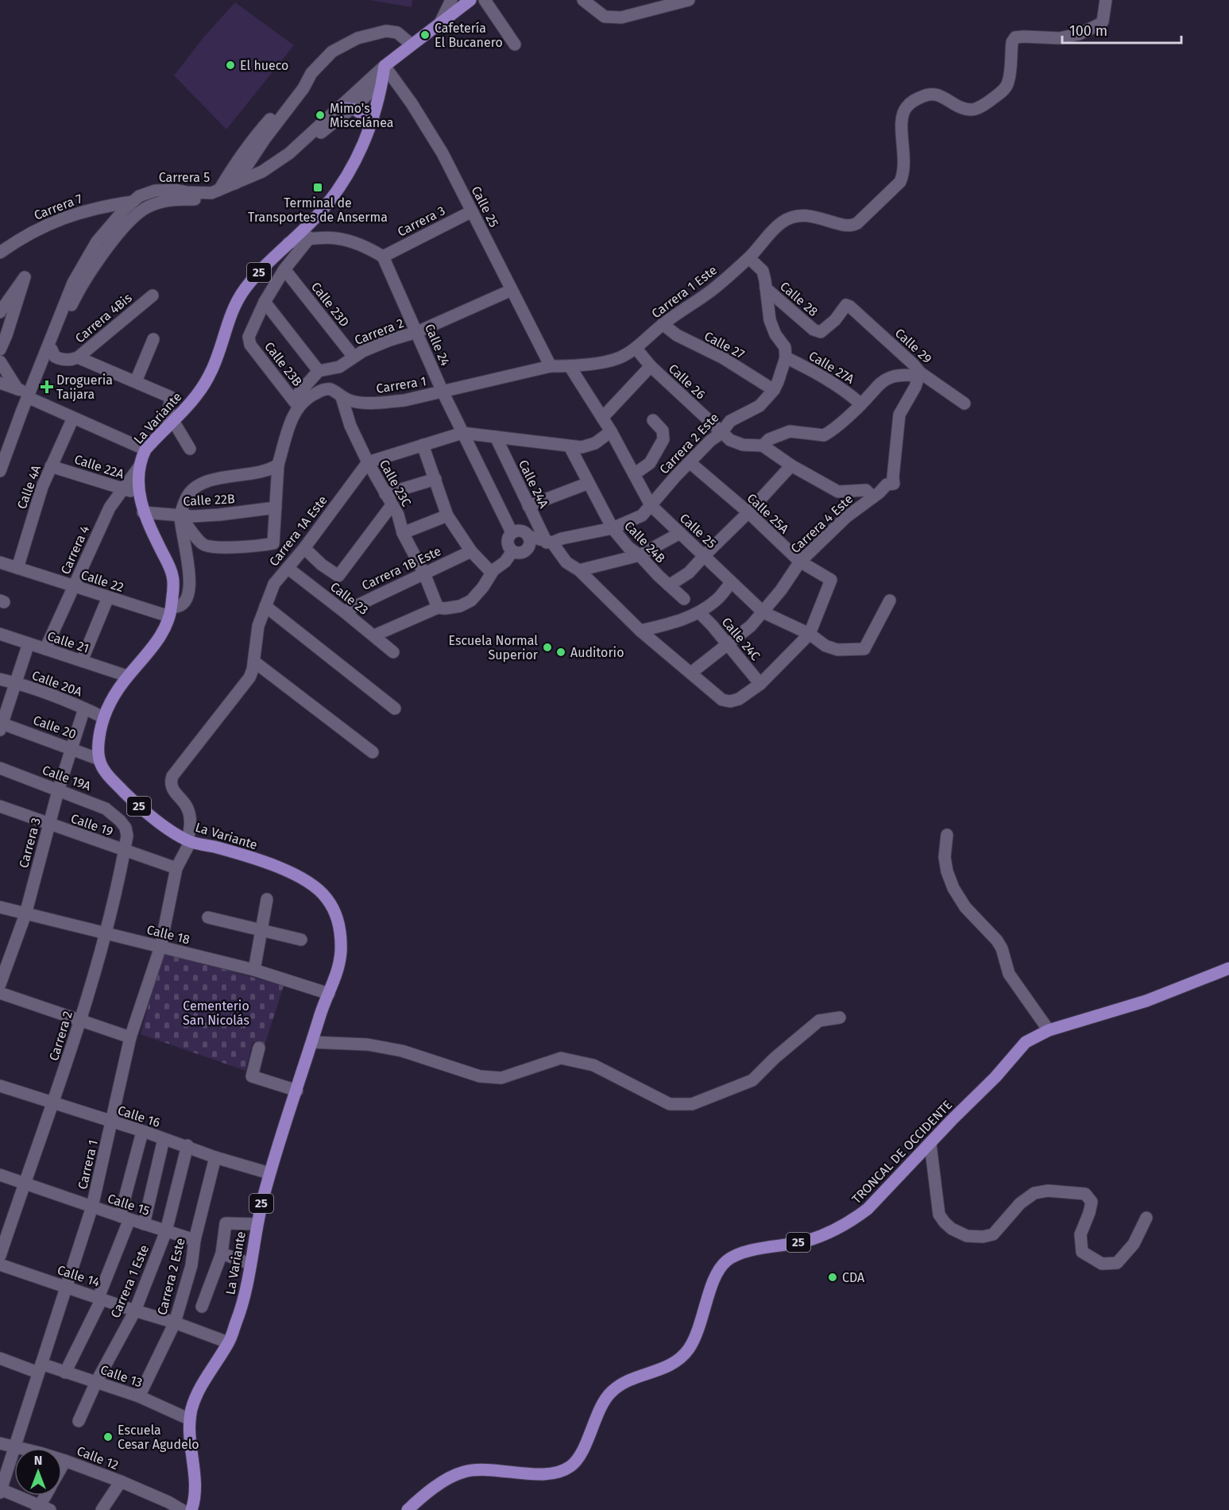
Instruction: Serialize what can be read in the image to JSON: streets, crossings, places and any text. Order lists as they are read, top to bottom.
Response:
{
  "streets": {
    "main road": [
      "Carrera 5",
      "25",
      "La Variante",
      "TRONCAL DE OCCIDENTE"
    ],
    "street": [
      "Carrera 7",
      "Calle 25",
      "Carrera 3",
      "Carrera 1 Este",
      "Calle 28",
      "Calle 23D",
      "Carrera 4Bis",
      "Carrera 2",
      "Calle 24",
      "Calle 27",
      "Calle 29",
      "Calle 23B",
      "Calle 27A",
      "Calle 26",
      "Carrera 1",
      "Carrera 2 Este",
      "Calle 22A",
      "Calle 23C",
      "Calle 24A",
      "Calle 4A",
      "Calle 22B",
      "Calle 25A",
      "Carrera 4 Este",
      "Carrera 1A Este",
      "Calle 24B",
      "Carrera 4",
      "Carrera 1B Este",
      "Calle 22",
      "Calle 23",
      "Calle 24C",
      "Calle 21",
      "Calle 20A",
      "Calle 20",
      "Calle 19A",
      "Calle 19",
      "Calle 18",
      "Calle 16",
      "Calle 15",
      "Calle 14",
      "Calle 13",
      "Calle 12"
    ]
  },
  "crossings": [
    ["Carrera 5", "Carrera 7"],
    ["Carrera 5", "Calle 25"],
    ["Carrera 5", "La Variante"],
    ["Calle 25", "Carrera 3"],
    ["Calle 25", "Carrera 2"],
    ["Calle 25", "Carrera 1"],
    ["Calle 25", "La Variante"],
    ["Calle 25", "Carrera 2 Este"],
    ["Calle 25", "Calle 25A"],
    ["Calle 25", "Carrera 4 Este"],
    ["Carrera 3", "Calle 24"],
    ["Carrera 3", "Calle 20A"],
    ["Carrera 3", "Calle 20"],
    ["Carrera 3", "Calle 19A"],
    ["Carrera 3", "Calle 19"],
    ["Carrera 3", "Calle 18"],
    ["Carrera 1 Este", "Calle 28"],
    ["Carrera 1 Este", "Calle 27"],
    ["Carrera 1 Este", "Calle 26"],
    ["Carrera 1 Este", "Carrera 1"],
    ["Carrera 1 Este", "Calle 16"],
    ["Carrera 1 Este", "Calle 15"],
    ["Carrera 1 Este", "Calle 14"],
    ["Carrera 1 Este", "Calle 13"],
    ["Calle 28", "Calle 29"],
    ["Calle 23D", "Carrera 2"],
    ["Carrera 2", "Calle 24"],
    ["Carrera 2", "Calle 19A"],
    ["Carrera 2", "Calle 19"],
    ["Carrera 2", "Calle 18"],
    ["Carrera 2", "Calle 16"],
    ["Carrera 2", "Calle 15"],
    ["Calle 24", "Carrera 1"],
    ["Calle 27", "Carrera 2 Este"],
    ["Calle 29", "Carrera 4 Este"],
    ["Calle 23B", "Carrera 1"],
    ["Calle 27A", "Carrera 2 Este"],
    ["Calle 26", "Carrera 1"],
    ["Calle 26", "Carrera 2 Este"],
    ["Carrera 1", "La Variante"],
    ["Carrera 1", "Calle 23C"],
    ["Carrera 1", "Carrera 1A Este"],
    ["Carrera 1", "Calle 19"],
    ["Carrera 1", "Calle 18"],
    ["Carrera 1", "Calle 16"],
    ["Carrera 1", "Calle 15"],
    ["Carrera 1", "Calle 14"],
    ["Carrera 1", "Calle 13"],
    ["Carrera 1", "Calle 12"],
    ["La Variante", "Calle 22A"],
    ["La Variante", "Calle 22B"],
    ["La Variante", "Carrera 1A Este"],
    ["La Variante", "Carrera 4"],
    ["La Variante", "Calle 22"],
    ["La Variante", "Calle 21"],
    ["La Variante", "Calle 20A"],
    ["La Variante", "Calle 20"],
    ["La Variante", "Calle 18"],
    ["La Variante", "Calle 16"],
    ["La Variante", "Calle 14"],
    ["La Variante", "Calle 13"],
    ["Carrera 2 Este", "Calle 24A"],
    ["Carrera 2 Este", "Calle 25A"],
    ["Carrera 2 Este", "Calle 24B"],
    ["Carrera 2 Este", "Calle 16"],
    ["Carrera 2 Este", "Calle 15"],
    ["Carrera 2 Este", "Calle 14"],
    ["Carrera 2 Este", "Calle 13"],
    ["Calle 22A", "Calle 4A"],
    ["Calle 22A", "Carrera 4"],
    ["Calle 23C", "Carrera 1A Este"],
    ["Calle 23C", "Carrera 1B Este"],
    ["Calle 24A", "Carrera 4 Este"],
    ["Calle 24A", "Calle 24C"],
    ["Calle 4A", "Calle 22"],
    ["Calle 25A", "Carrera 4 Este"],
    ["Carrera 4 Este", "Calle 24C"],
    ["Carrera 1A Este", "Calle 23"],
    ["Carrera 4", "Calle 22"],
    ["Carrera 4", "Calle 21"],
    ["Carrera 1B Este", "Calle 23"]
  ],
  "parks": ["Cementerio San Nicolás"],
  "places": {
    "other": [
      "Cafetería El Bucanero",
      "El hueco",
      "Mimo's Miscelánea",
      "Escuela Normal Superior",
      "Auditorio",
      "CDA",
      "Escuela Cesar Agudelo"
    ],
    "transit": ["Terminal de Transportes de Anserma"],
    "health": ["Drogueria Taijara"]
  },
  "scale_bar": "100 m",
  "north": "top"
}
